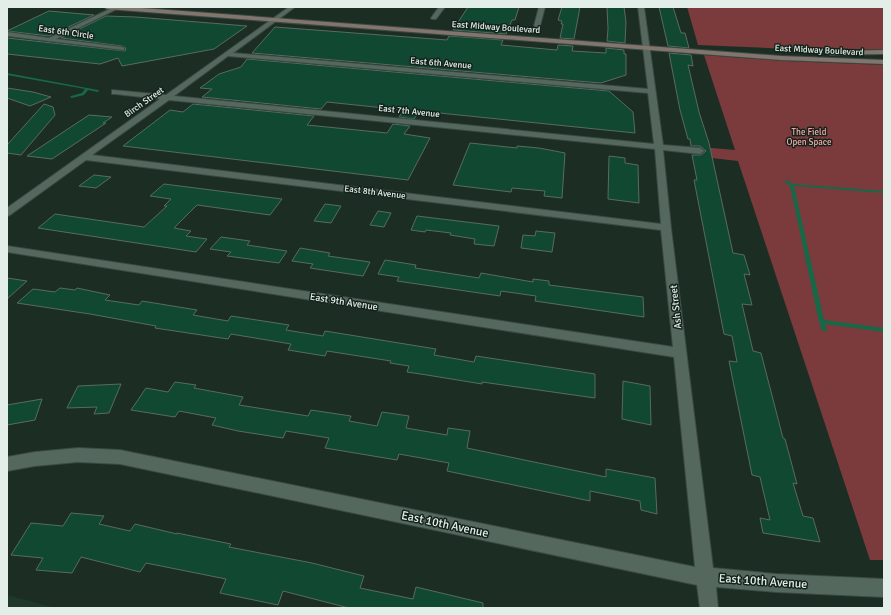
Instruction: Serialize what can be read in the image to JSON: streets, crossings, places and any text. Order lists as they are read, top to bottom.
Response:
{
  "streets": {
    "main road": ["East Midway Boulevard"],
    "street": [
      "East 6th Circle",
      "East 6th Avenue",
      "Birch Street",
      "East 7th Avenue",
      "East 8th Avenue",
      "East 9th Avenue",
      "Ash Street",
      "East 10th Avenue"
    ]
  },
  "crossings": [
    ["East Midway Boulevard", "Birch Street"],
    ["East Midway Boulevard", "Ash Street"],
    ["East 6th Avenue", "Birch Street"],
    ["East 6th Avenue", "Ash Street"],
    ["Birch Street", "East 7th Avenue"],
    ["Birch Street", "East 8th Avenue"],
    ["East 7th Avenue", "Ash Street"],
    ["East 8th Avenue", "Ash Street"],
    ["East 9th Avenue", "Ash Street"],
    ["Ash Street", "East 10th Avenue"]
  ],
  "parks": ["The Field Open Space"]
}
